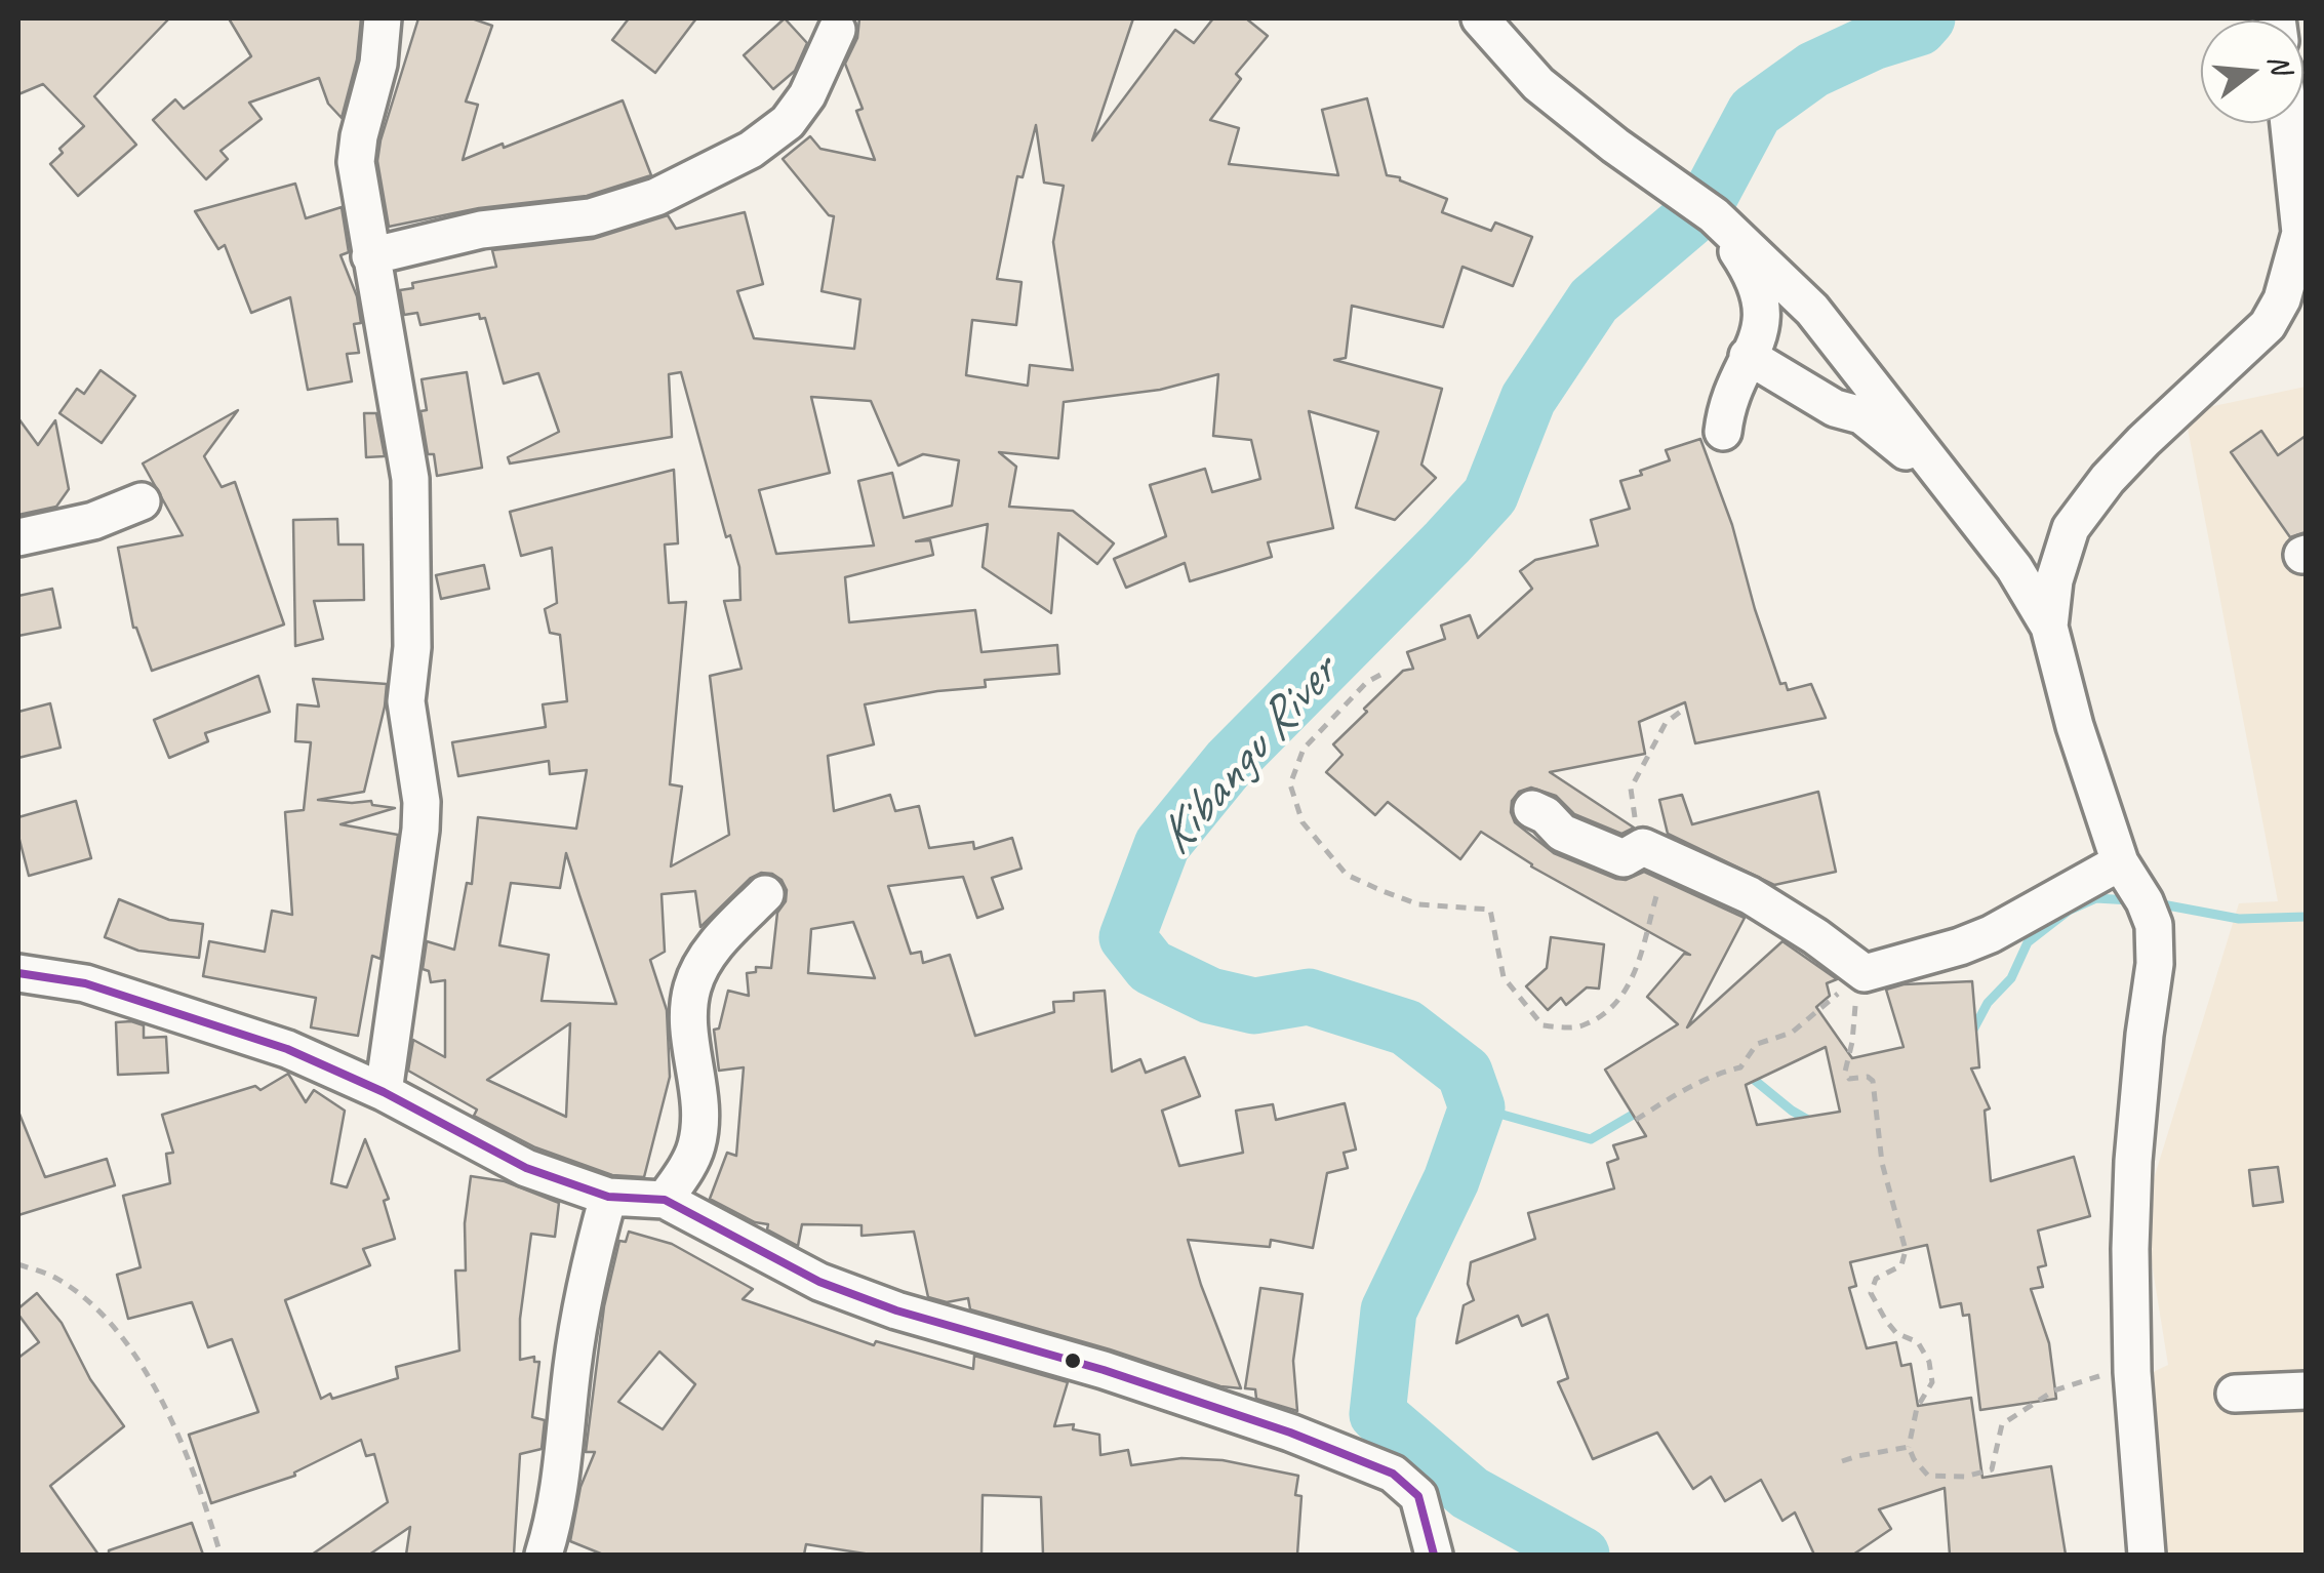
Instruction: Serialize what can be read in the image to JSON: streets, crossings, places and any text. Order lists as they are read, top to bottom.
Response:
{
  "water": ["Kibangu River"],
  "north": "right"
}
